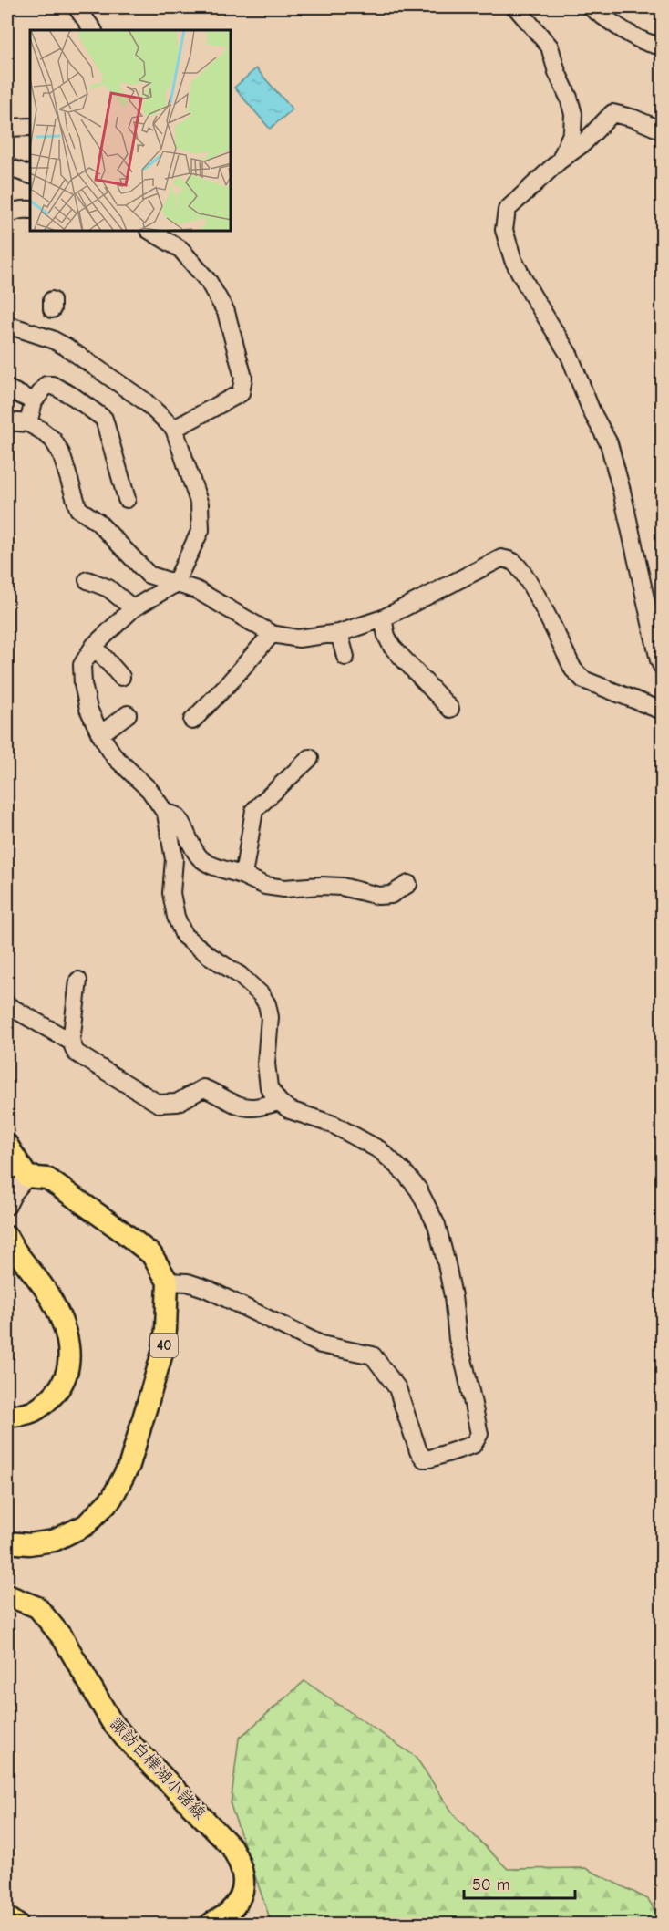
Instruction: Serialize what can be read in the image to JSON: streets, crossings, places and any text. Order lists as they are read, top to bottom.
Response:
{
  "streets": {
    "main road": ["40", "諏訪白樺湖小諸線"]
  },
  "scale_bar": "50 m"
}
